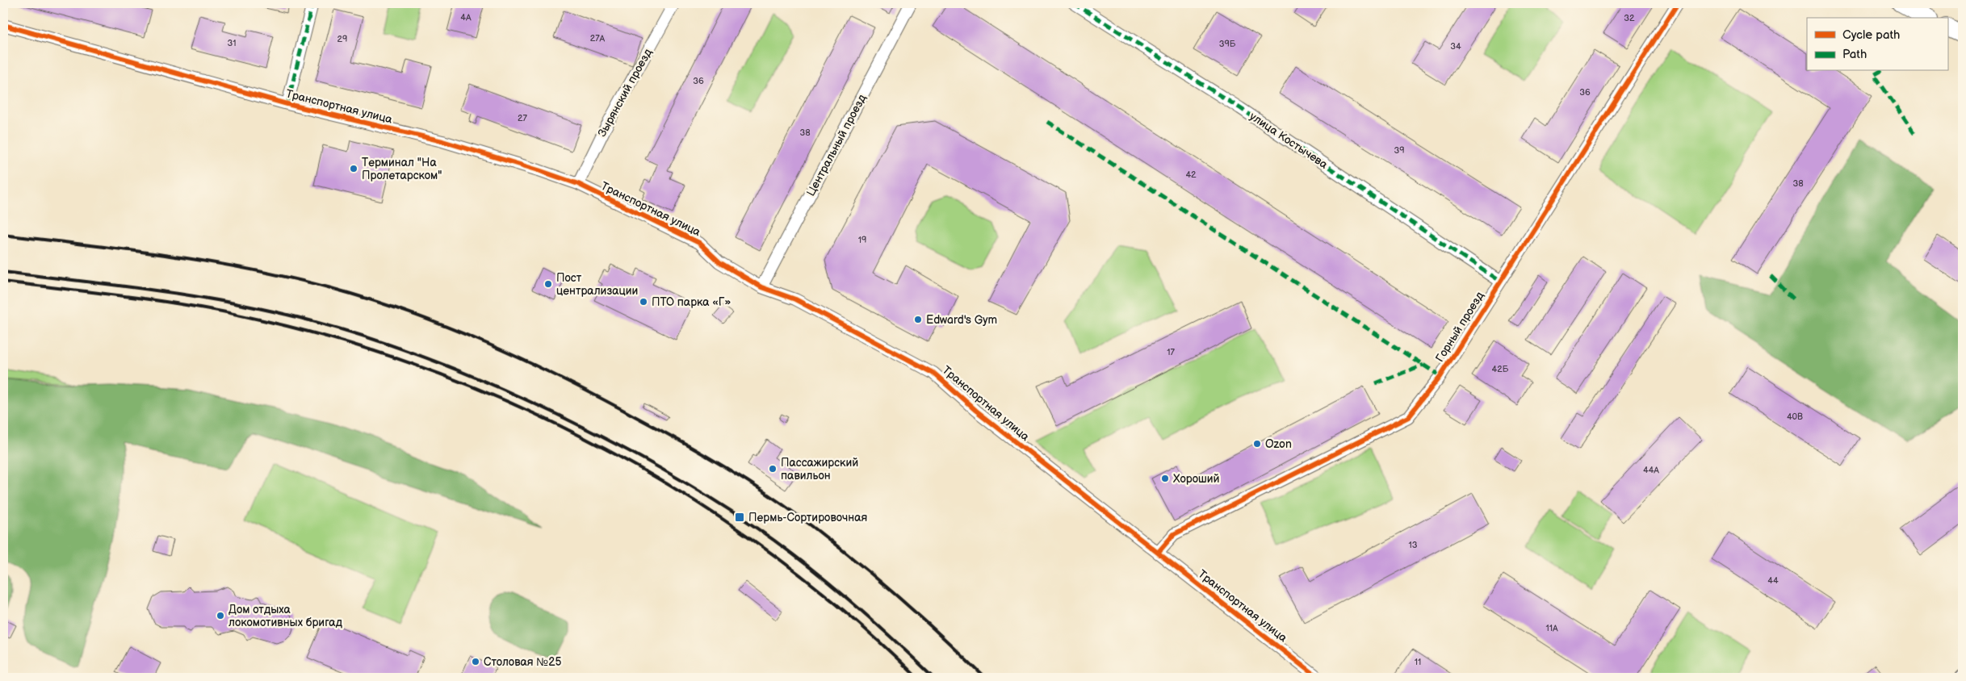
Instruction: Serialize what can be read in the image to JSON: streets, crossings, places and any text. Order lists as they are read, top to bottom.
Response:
{
  "streets": {
    "street": [
      "Зырянский проезд",
      "Транспортная улица",
      "улица Костычева",
      "Центральный проезд",
      "Горный проезд"
    ]
  },
  "crossings": [
    ["Зырянский проезд", "Транспортная улица"],
    ["Транспортная улица", "Центральный проезд"],
    ["Транспортная улица", "Горный проезд"],
    ["улица Костычева", "Горный проезд"]
  ],
  "places": {
    "other": [
      "Терминал \"На Пролетарском\"",
      "Пост централизации",
      "ПТО парка «Г»",
      "Edward's Gym",
      "Ozon",
      "Пассажирский павильон",
      "Хороший",
      "Дом отдыха локомотивных бригад",
      "Столовая №25"
    ],
    "transit": ["Пермь-Сортировочная"]
  },
  "house_numbers": [
    "4А",
    "32",
    "27А",
    "29",
    "31",
    "39Б",
    "34",
    "36",
    "36",
    "27",
    "38",
    "39",
    "42",
    "38",
    "19",
    "17",
    "42Б",
    "40В",
    "44А",
    "13",
    "44",
    "11А",
    "11"
  ],
  "legend": ["Cycle path", "Path"]
}
